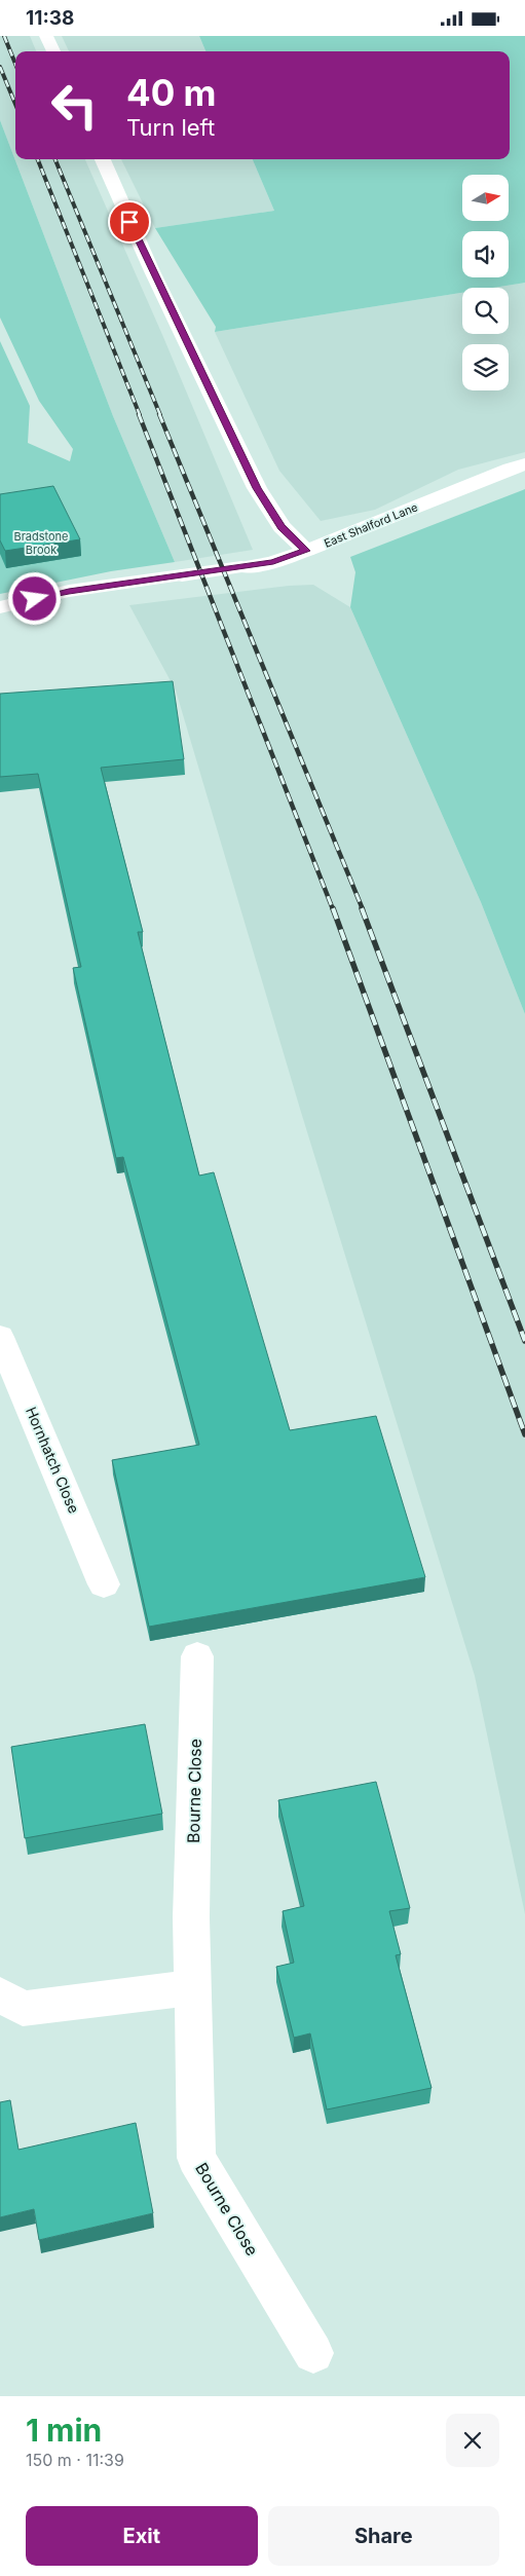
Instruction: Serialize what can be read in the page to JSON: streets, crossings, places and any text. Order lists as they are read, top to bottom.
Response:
{
  "streets": {
    "street": ["East Shalford Lane", "Hornhatch Close", "Bourne Close"]
  },
  "parks": ["Bradstone Brook"],
  "north": "right",
  "page": {
    "status": "11:38",
    "turn": ["40 m", "Turn left"],
    "heading": ["1 min", "150 m · 11:39"],
    "buttons": ["Exit", "Share"]
  }
}
